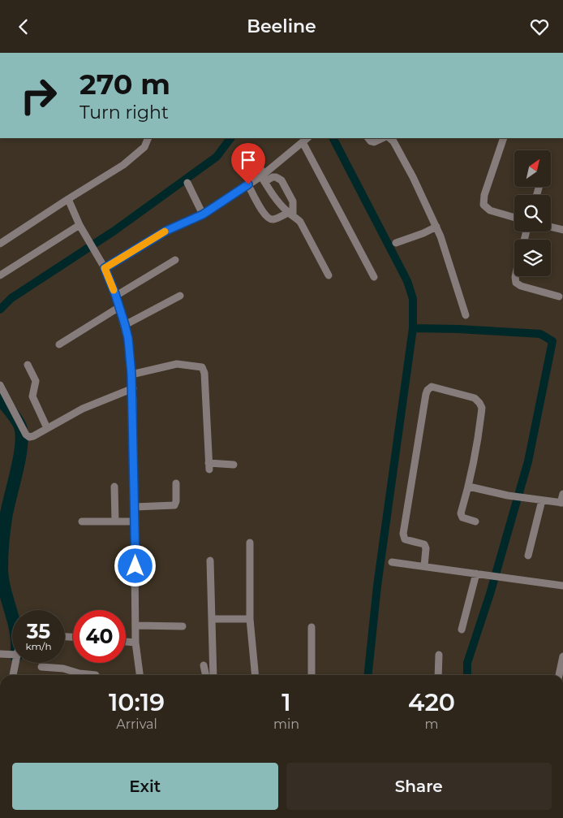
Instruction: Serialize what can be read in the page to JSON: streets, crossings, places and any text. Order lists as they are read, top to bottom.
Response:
{
  "north": "top right",
  "page": {
    "header": "Beeline",
    "turn": ["270 m", "Turn right"],
    "speed": "35 km/h",
    "limit": "40",
    "eta": [
      "10:19",
      "Arrival",
      "1",
      "min",
      "420",
      "m"
    ],
    "buttons": ["Exit", "Share"]
  }
}
